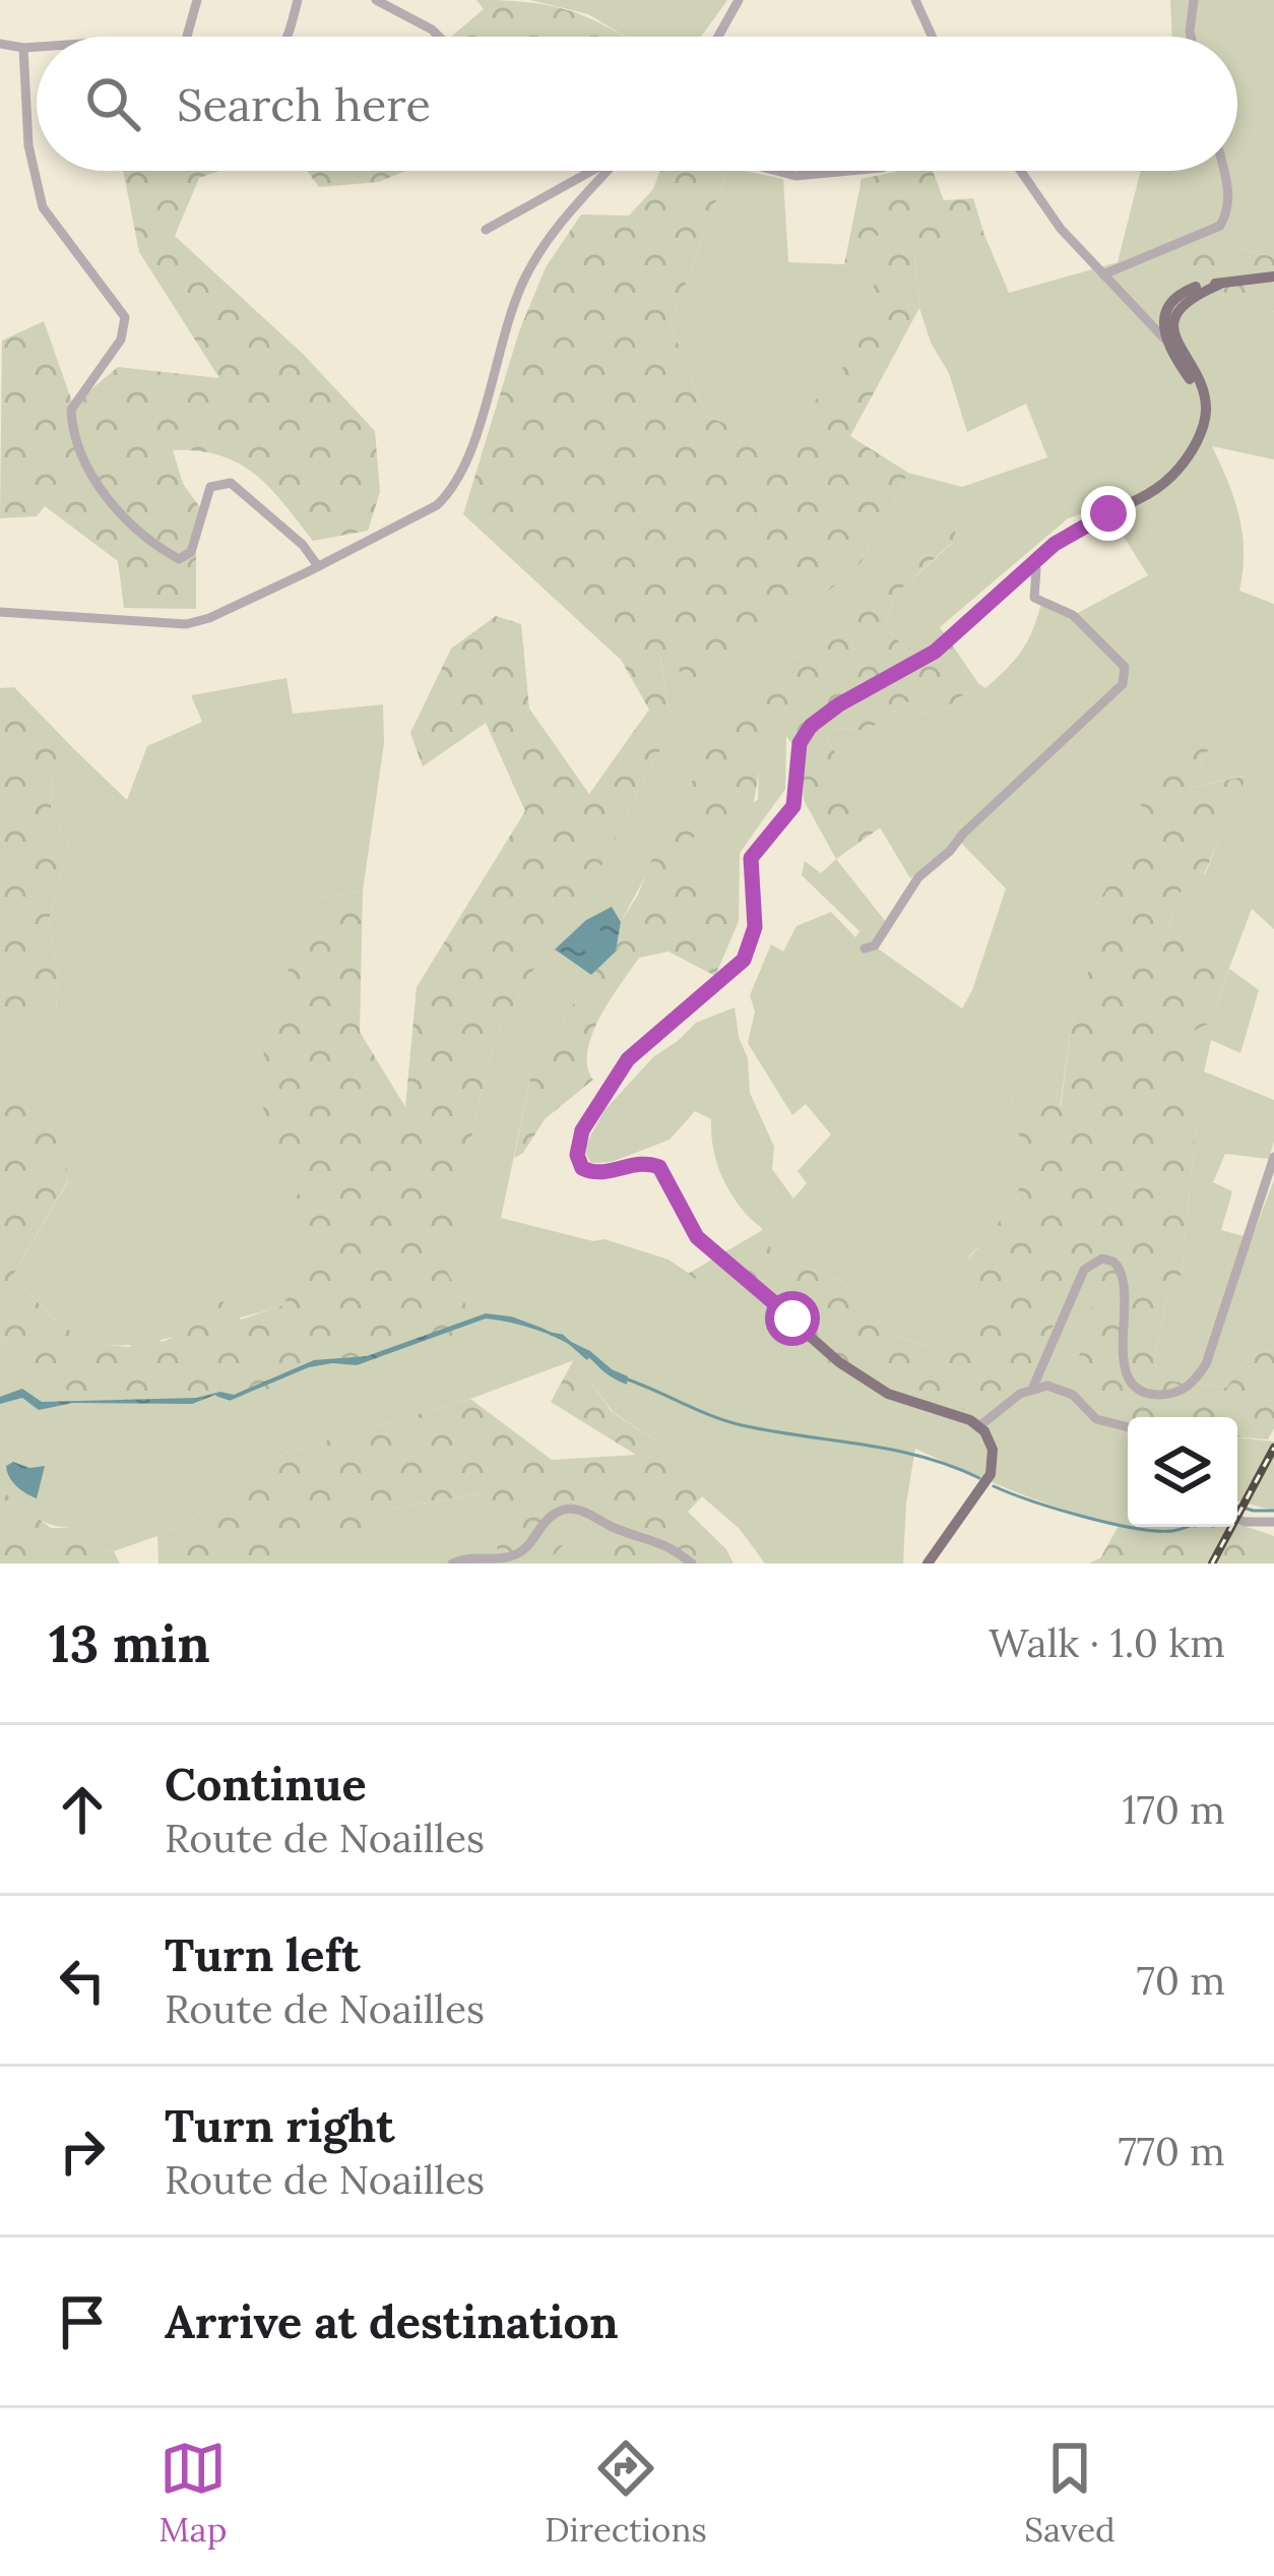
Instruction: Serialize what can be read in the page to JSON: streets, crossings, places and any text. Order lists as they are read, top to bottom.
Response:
{
  "page": {
    "search": "Search here",
    "heading": ["13 min", "Walk · 1.0 km"],
    "list": [
      ["Continue", "Route de Noailles", "170 m"],
      ["Turn left", "Route de Noailles", "70 m"],
      ["Turn right", "Route de Noailles", "770 m"],
      "Arrive at destination"
    ],
    "nav": ["Map", "Directions", "Saved"]
  }
}
